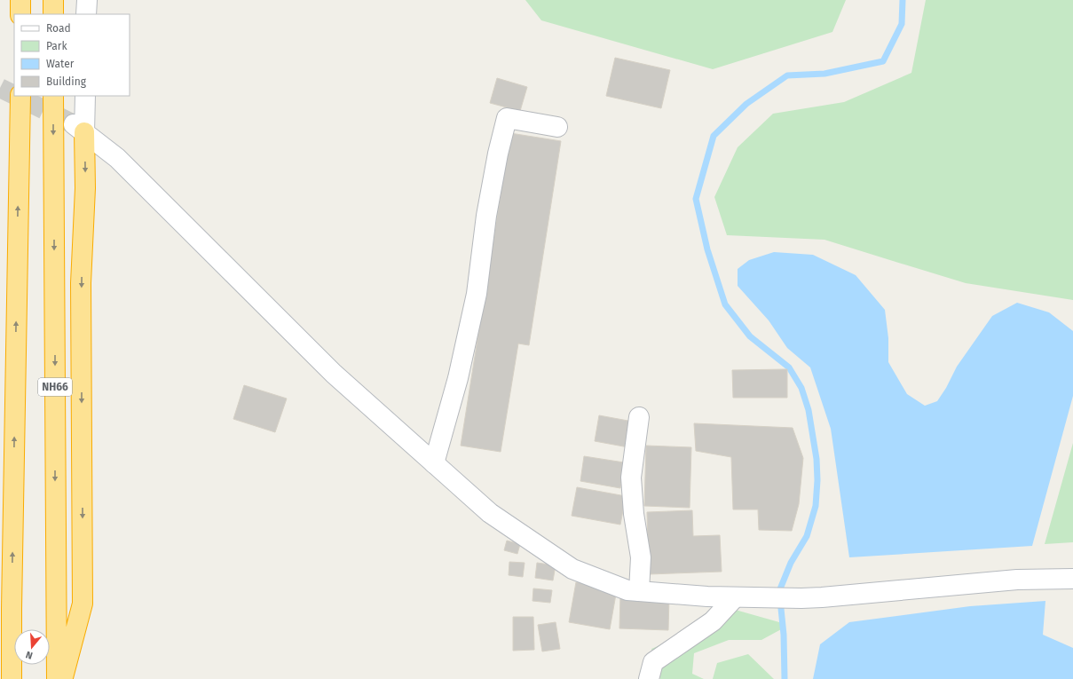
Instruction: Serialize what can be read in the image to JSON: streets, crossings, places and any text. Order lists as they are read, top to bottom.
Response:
{
  "streets": {
    "highway": ["NH66"]
  },
  "legend": [
    "Road",
    "Park",
    "Water",
    "Building"
  ],
  "north": "bottom"
}
